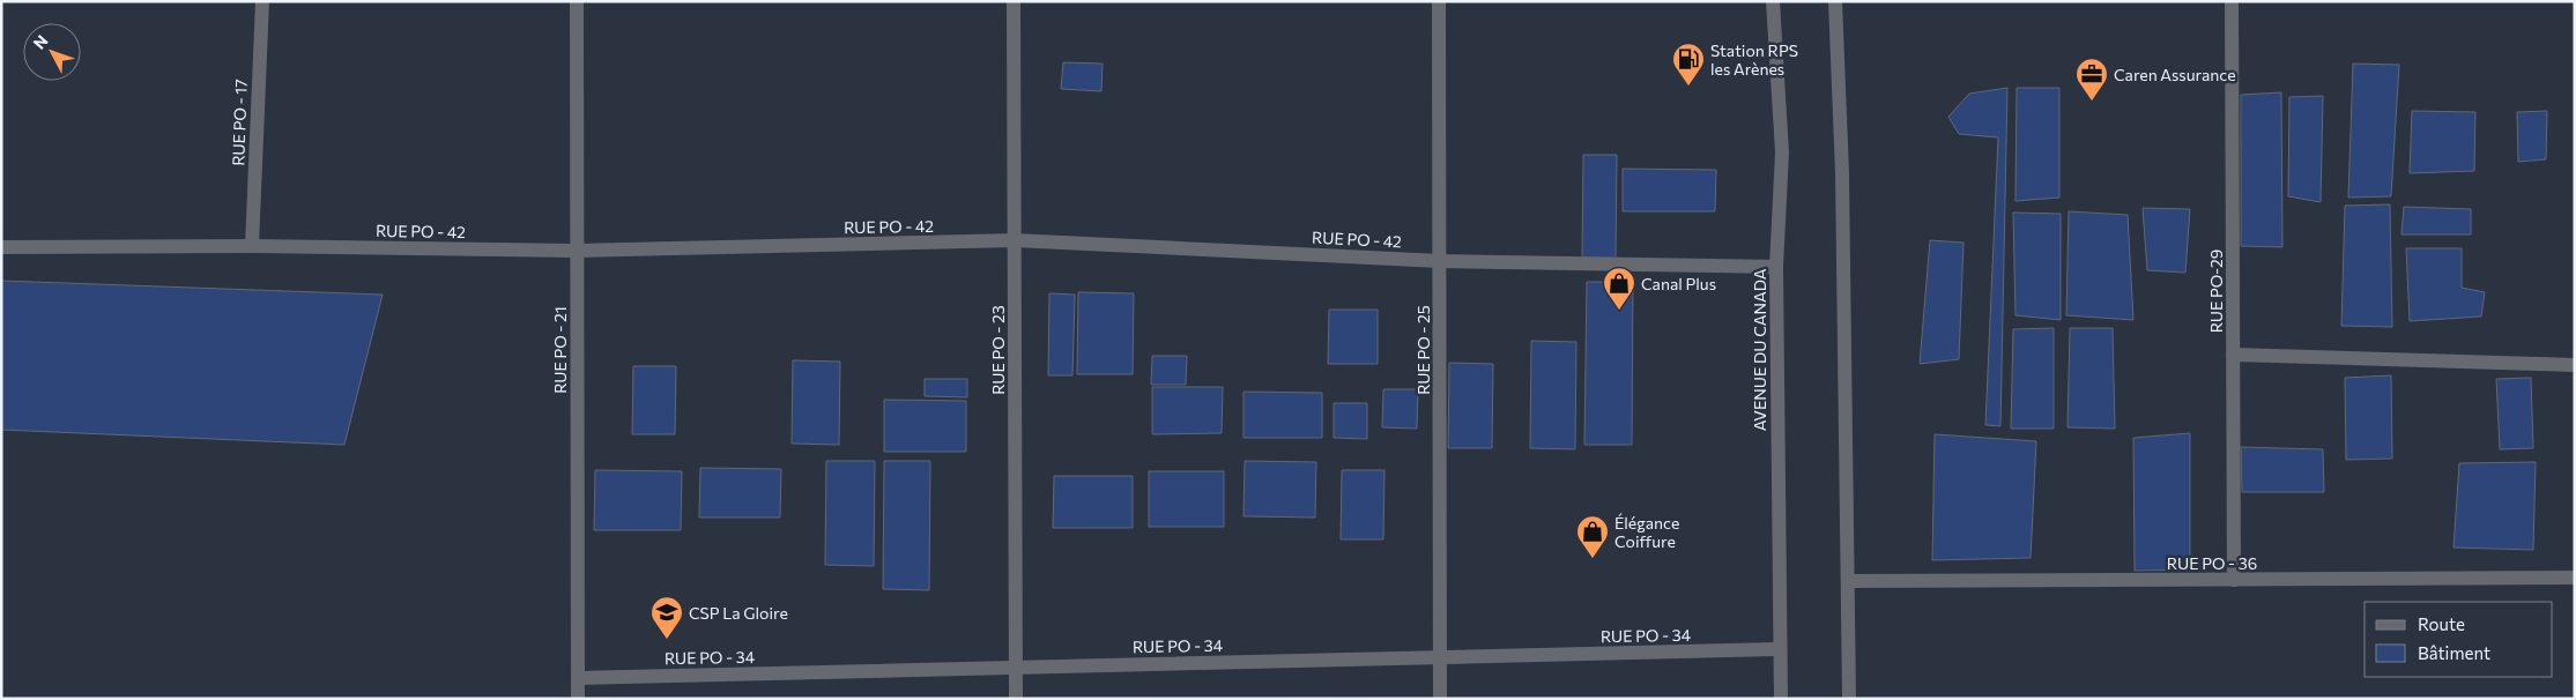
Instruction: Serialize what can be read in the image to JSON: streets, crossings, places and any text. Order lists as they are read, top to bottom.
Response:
{
  "streets": {
    "street": [
      "RUE PO - 17",
      "RUE PO - 42",
      "RUE PO-29",
      "RUE PO - 21",
      "RUE PO - 23",
      "RUE PO - 25",
      "AVENUE DU CANADA",
      "RUE PO - 36",
      "RUE PO - 34"
    ]
  },
  "crossings": [
    ["RUE PO - 17", "RUE PO - 42"],
    ["RUE PO - 42", "RUE PO - 21"],
    ["RUE PO - 42", "RUE PO - 23"],
    ["RUE PO - 42", "RUE PO - 25"],
    ["RUE PO - 42", "AVENUE DU CANADA"],
    ["RUE PO-29", "RUE PO - 36"],
    ["RUE PO - 21", "RUE PO - 34"],
    ["RUE PO - 23", "RUE PO - 34"],
    ["RUE PO - 25", "RUE PO - 34"],
    ["AVENUE DU CANADA", "RUE PO - 34"]
  ],
  "places": {
    "fuel station": ["Station RPS les Arènes"],
    "office": ["Caren Assurance"],
    "shop": ["Canal Plus", "Élégance Coiffure"],
    "school or university": ["CSP La Gloire"]
  },
  "legend": ["Route", "Bâtiment"],
  "north": "top left"
}
